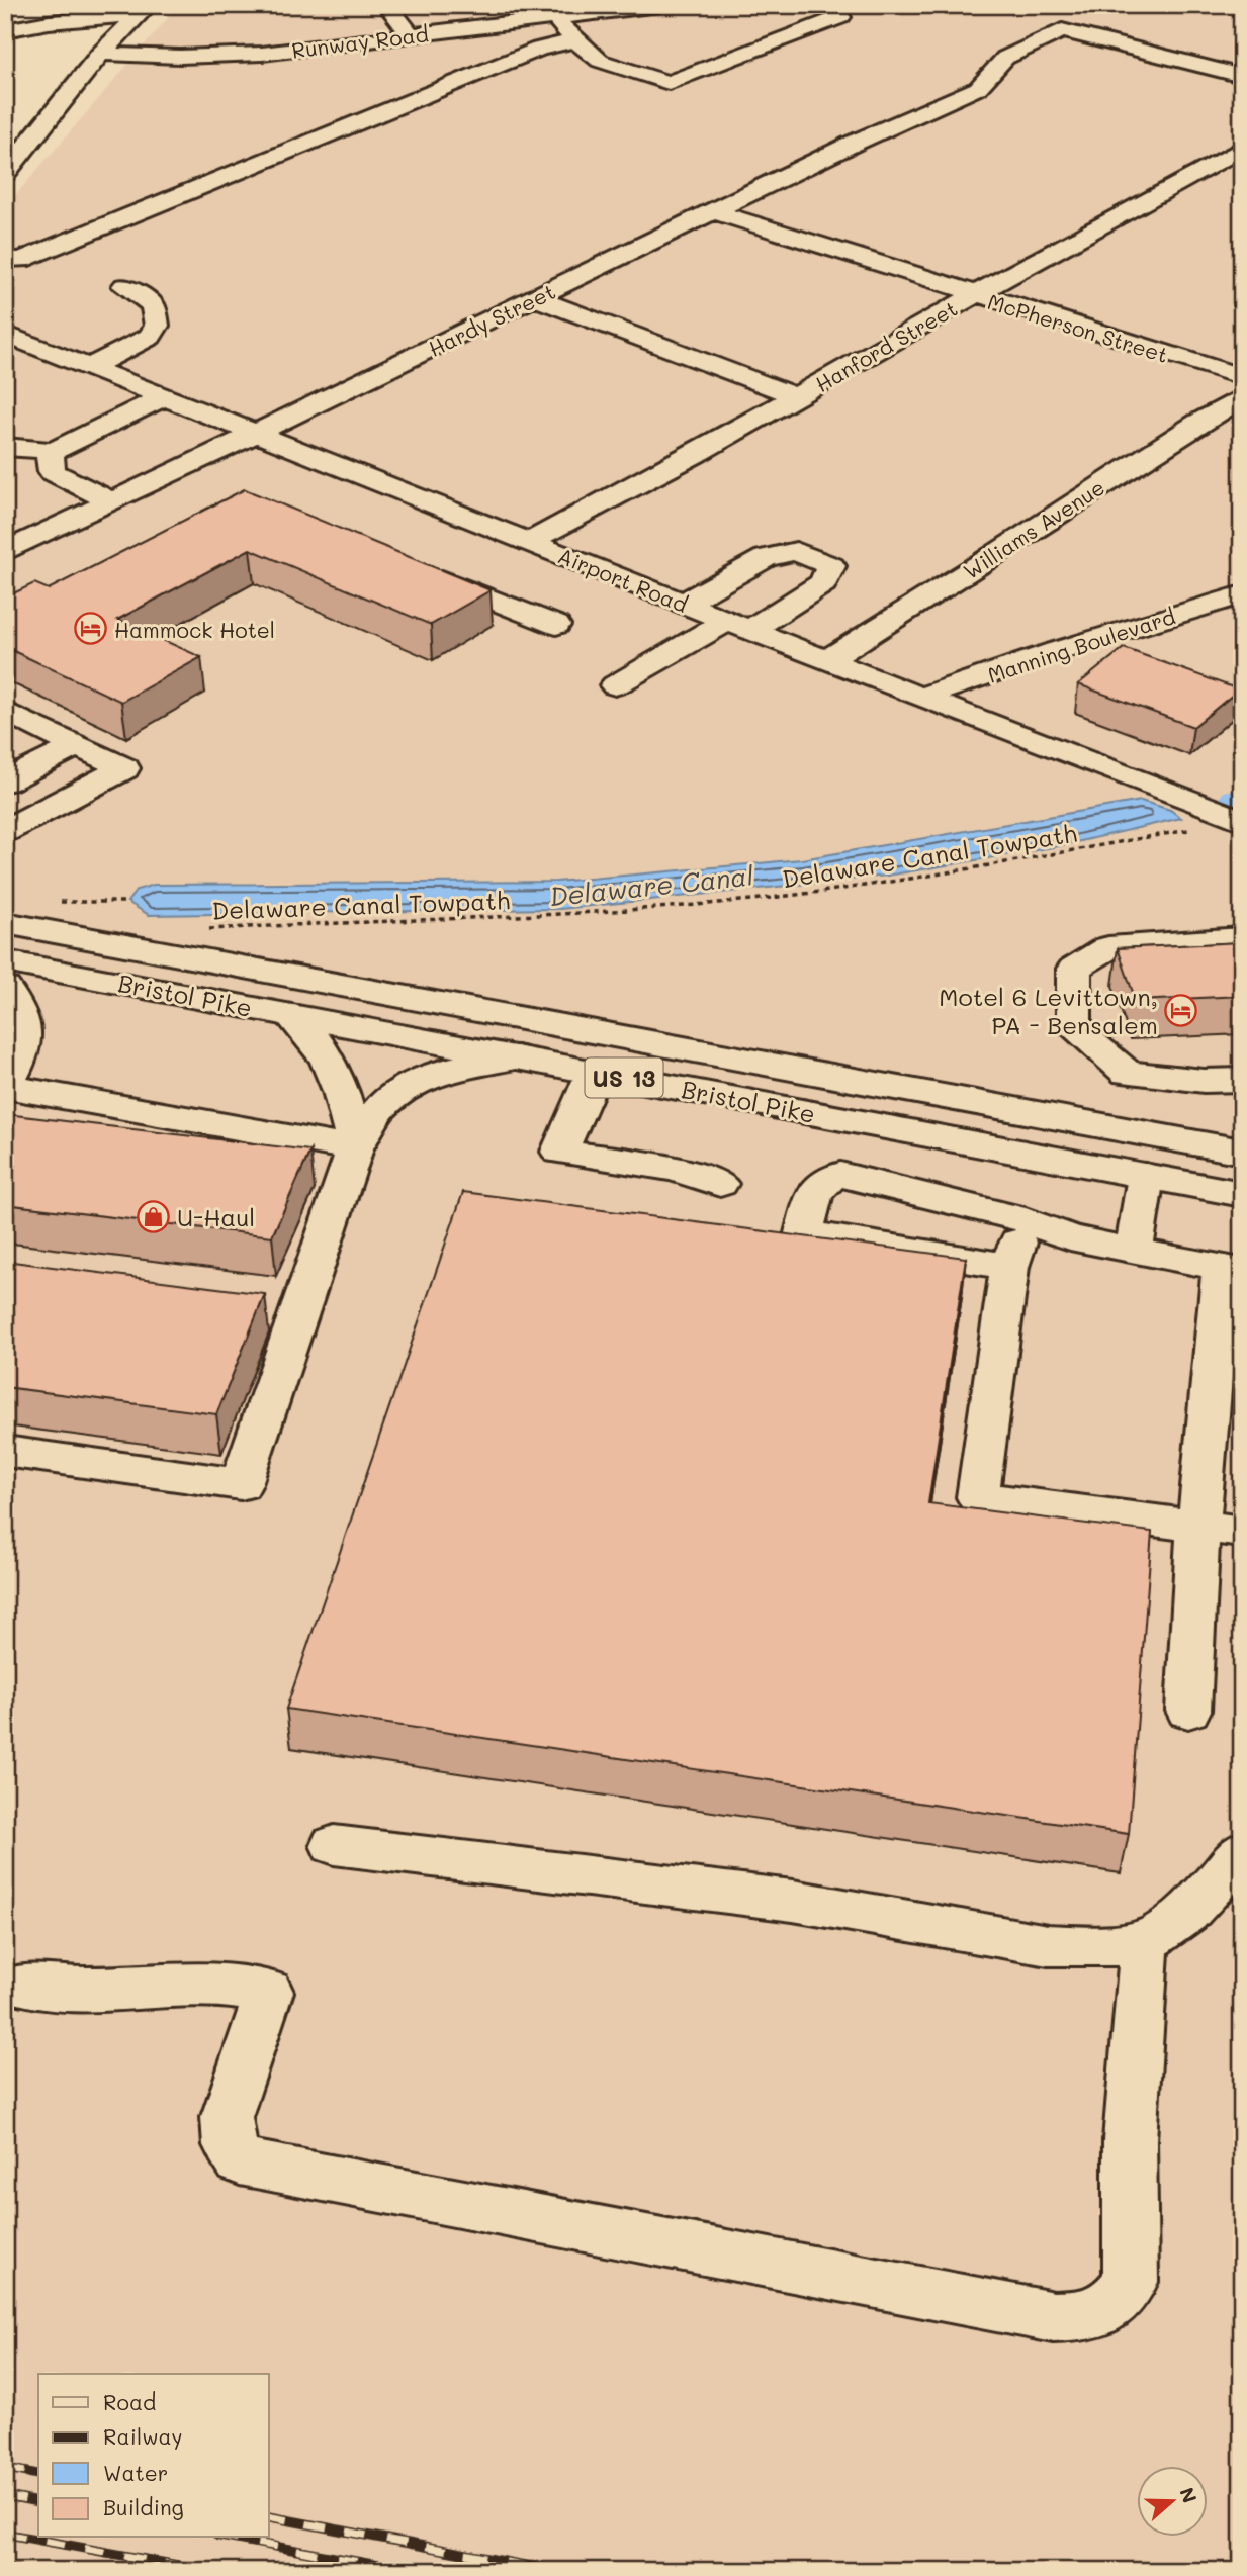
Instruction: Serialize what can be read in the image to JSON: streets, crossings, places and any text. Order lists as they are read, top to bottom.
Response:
{
  "streets": {
    "main road": [
      "Runway Road",
      "Hardy Street",
      "McPherson Street",
      "Hanford Street",
      "Williams Avenue",
      "Airport Road",
      "Manning Boulevard",
      "Bristol Pike",
      "US 13"
    ],
    "path": ["Delaware Canal Towpath"]
  },
  "crossings": [
    ["Hardy Street", "McPherson Street"],
    ["Hardy Street", "Airport Road"],
    ["McPherson Street", "Hanford Street"],
    ["Hanford Street", "Airport Road"],
    ["Williams Avenue", "Airport Road"],
    ["Airport Road", "Manning Boulevard"]
  ],
  "water": ["Delaware Canal"],
  "places": {
    "hotel": ["Hammock Hotel", "Motel 6 Levittown, PA - Bensalem"],
    "shop": ["U-Haul"]
  },
  "legend": [
    "Road",
    "Railway",
    "Water",
    "Building"
  ],
  "north": "right"
}
